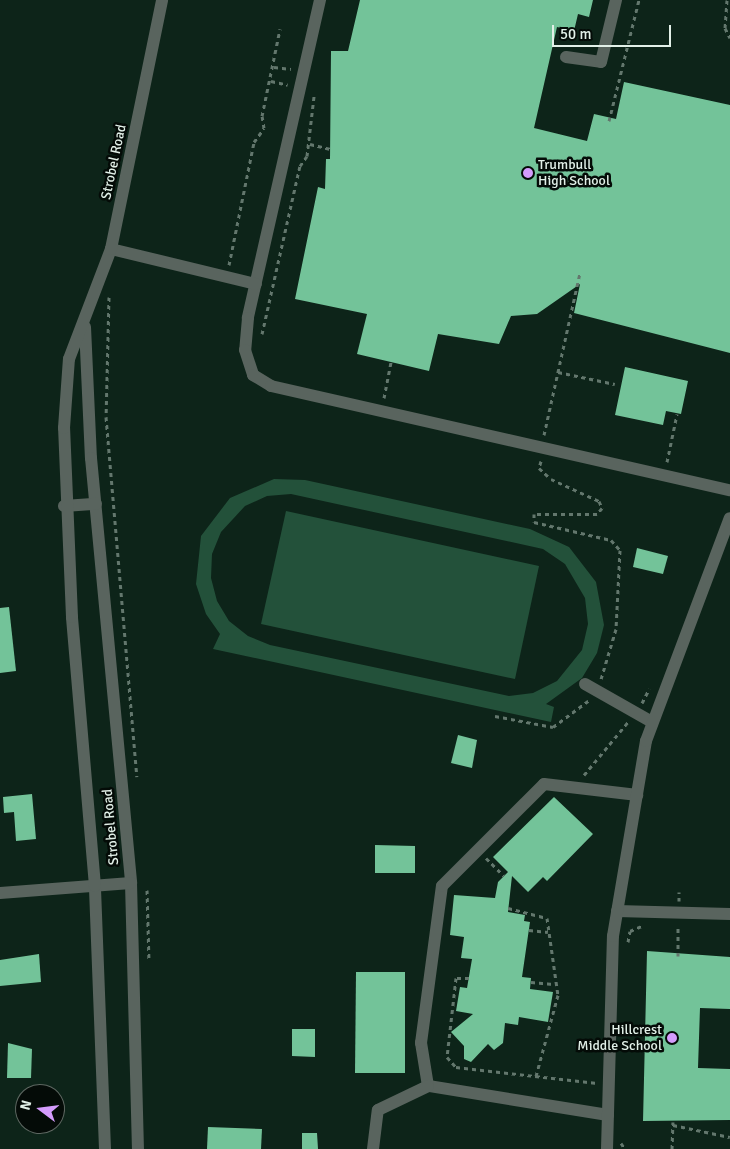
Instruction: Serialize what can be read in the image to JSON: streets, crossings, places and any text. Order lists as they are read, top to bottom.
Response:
{
  "streets": {
    "street": ["Strobel Road"]
  },
  "places": ["Trumbull High School", "Hillcrest Middle School"],
  "scale_bar": "50 m",
  "north": "left"
}
